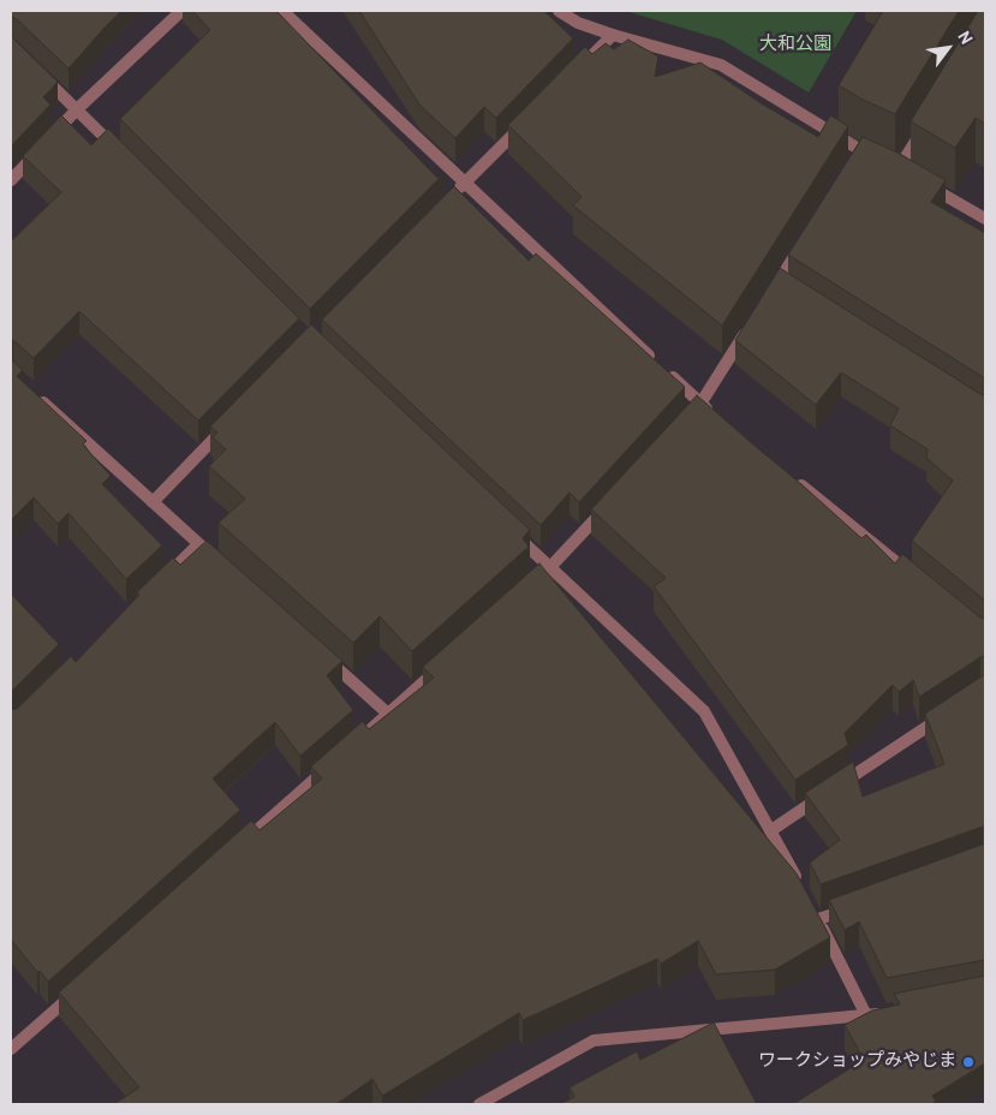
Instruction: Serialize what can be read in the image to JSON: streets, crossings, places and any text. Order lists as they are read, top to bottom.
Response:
{
  "parks": ["大和公園"],
  "places": ["ワークショップみやじま"],
  "north": "top right"
}
